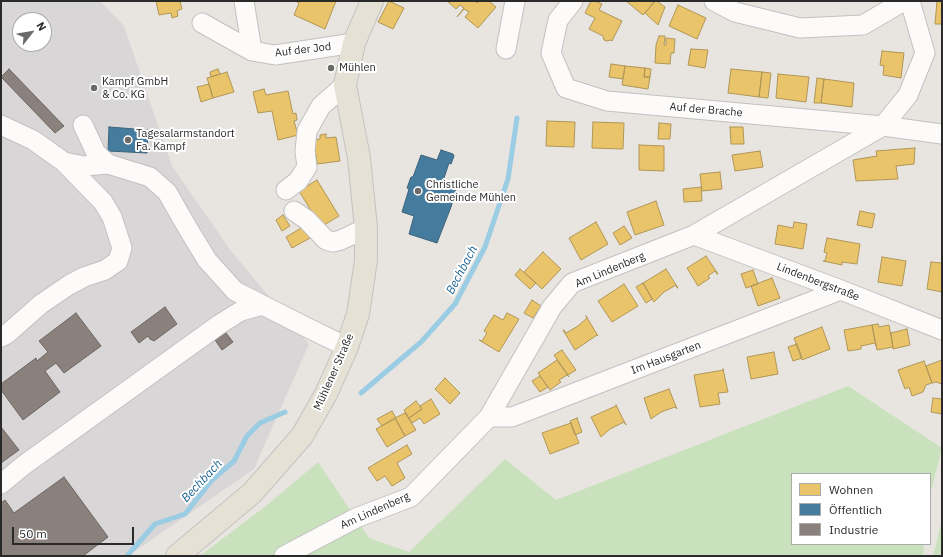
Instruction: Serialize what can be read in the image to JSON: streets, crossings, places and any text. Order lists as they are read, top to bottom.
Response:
{
  "streets": {
    "main road": ["Mühlener Straße"],
    "street": [
      "Auf der Jod",
      "Auf der Brache",
      "Am Lindenberg",
      "Lindenbergstraße",
      "Im Hausgarten"
    ]
  },
  "crossings": [
    ["Auf der Jod", "Mühlener Straße"],
    ["Auf der Brache", "Am Lindenberg"],
    ["Am Lindenberg", "Lindenbergstraße"],
    ["Am Lindenberg", "Im Hausgarten"],
    ["Lindenbergstraße", "Im Hausgarten"]
  ],
  "water": ["Bechbach"],
  "places": [
    "Mühlen",
    "Kampf GmbH & Co. KG",
    "Tagesalarmstandort Fa. Kampf",
    "Christliche Gemeinde Mühlen"
  ],
  "legend": ["Wohnen", "Öffentlich", "Industrie"],
  "scale_bar": "50 m",
  "north": "top right"
}
